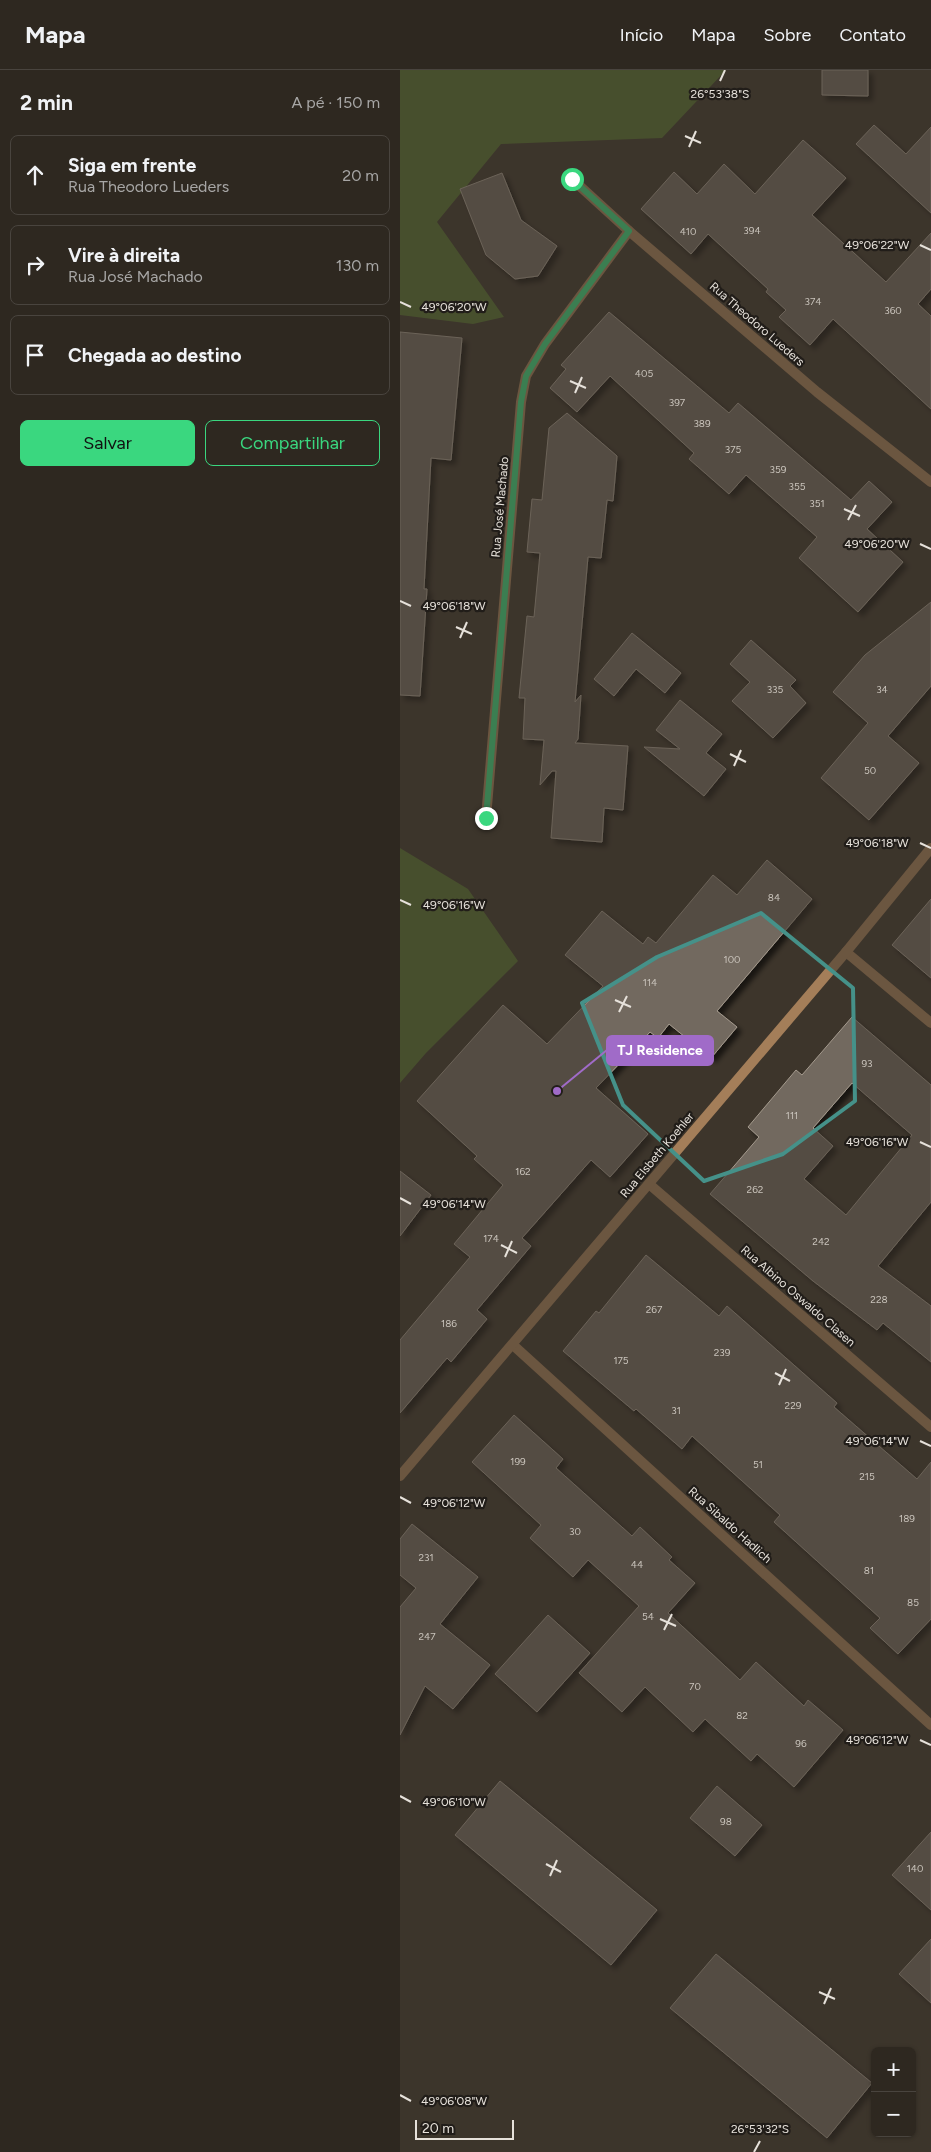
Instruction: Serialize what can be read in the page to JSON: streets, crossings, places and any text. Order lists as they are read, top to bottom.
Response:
{
  "streets": {
    "street": [
      "Rua Theodoro Lueders",
      "Rua José Machado",
      "Rua Elsbeth Koehler",
      "Rua Albino Oswaldo Clasen",
      "Rua Sibaldo Hadlich"
    ]
  },
  "crossings": [
    ["Rua Theodoro Lueders", "Rua José Machado"],
    ["Rua Elsbeth Koehler", "Rua Albino Oswaldo Clasen"],
    ["Rua Elsbeth Koehler", "Rua Sibaldo Hadlich"]
  ],
  "places": ["TJ Residence"],
  "house_numbers": [
    "394",
    "410",
    "374",
    "360",
    "405",
    "397",
    "389",
    "375",
    "359",
    "355",
    "351",
    "335",
    "34",
    "50",
    "84",
    "100",
    "114",
    "93",
    "111",
    "162",
    "262",
    "174",
    "242",
    "228",
    "267",
    "186",
    "239",
    "175",
    "229",
    "31",
    "199",
    "51",
    "215",
    "189",
    "30",
    "231",
    "44",
    "81",
    "85",
    "54",
    "247",
    "70",
    "82",
    "96",
    "98",
    "140"
  ],
  "scale_bar": "20 m",
  "page": {
    "header": "Mapa",
    "nav": [
      "Início",
      "Mapa",
      "Sobre",
      "Contato"
    ],
    "heading": ["2 min", "A pé · 150 m"],
    "list": [
      ["Siga em frente", "Rua Theodoro Lueders", "20 m"],
      ["Vire à direita", "Rua José Machado", "130 m"],
      "Chegada ao destino"
    ],
    "buttons": ["Salvar", "Compartilhar"],
    "map_buttons": ["+", "−"],
    "scale": "20 m"
  },
  "coordinates": [
    "26°53'38\"S",
    "49°06'22\"W",
    "49°06'20\"W",
    "49°06'18\"W",
    "49°06'16\"W",
    "49°06'14\"W",
    "49°06'12\"W",
    "49°06'10\"W",
    "49°06'08\"W",
    "26°53'32\"S"
  ]
}
